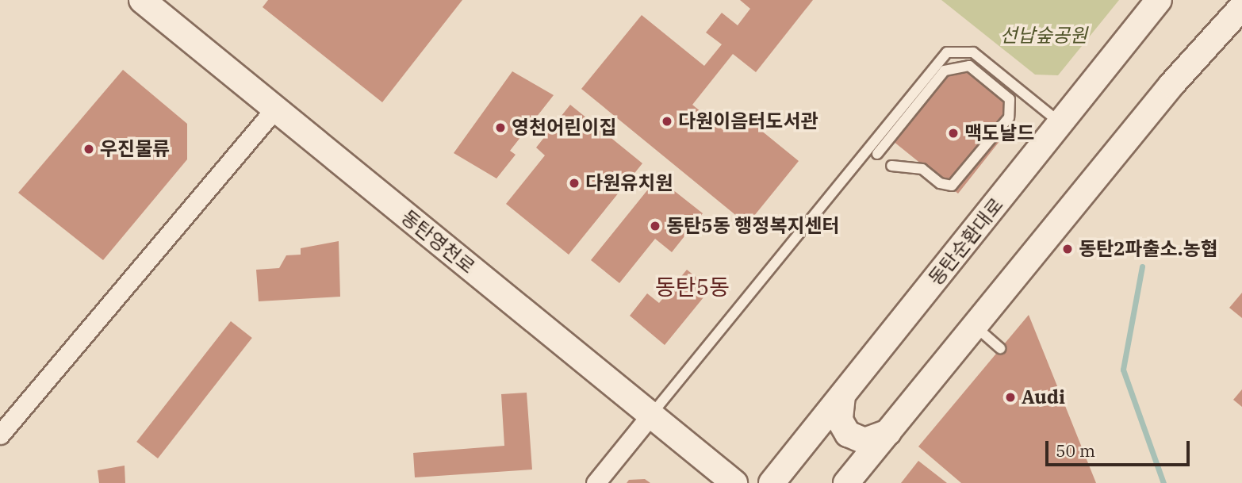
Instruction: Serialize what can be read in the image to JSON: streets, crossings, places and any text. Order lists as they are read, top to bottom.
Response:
{
  "streets": {
    "street": ["동탄영천로", "동탄순환대로"]
  },
  "districts": ["동탄5동"],
  "parks": ["선납숲공원"],
  "places": [
    "다원이음터도서관",
    "영천어린이집",
    "맥도날드",
    "우진물류",
    "다원유치원",
    "동탄5동 행정복지센터",
    "동탄2파출소.농협",
    "Audi"
  ],
  "scale_bar": "50 m"
}
